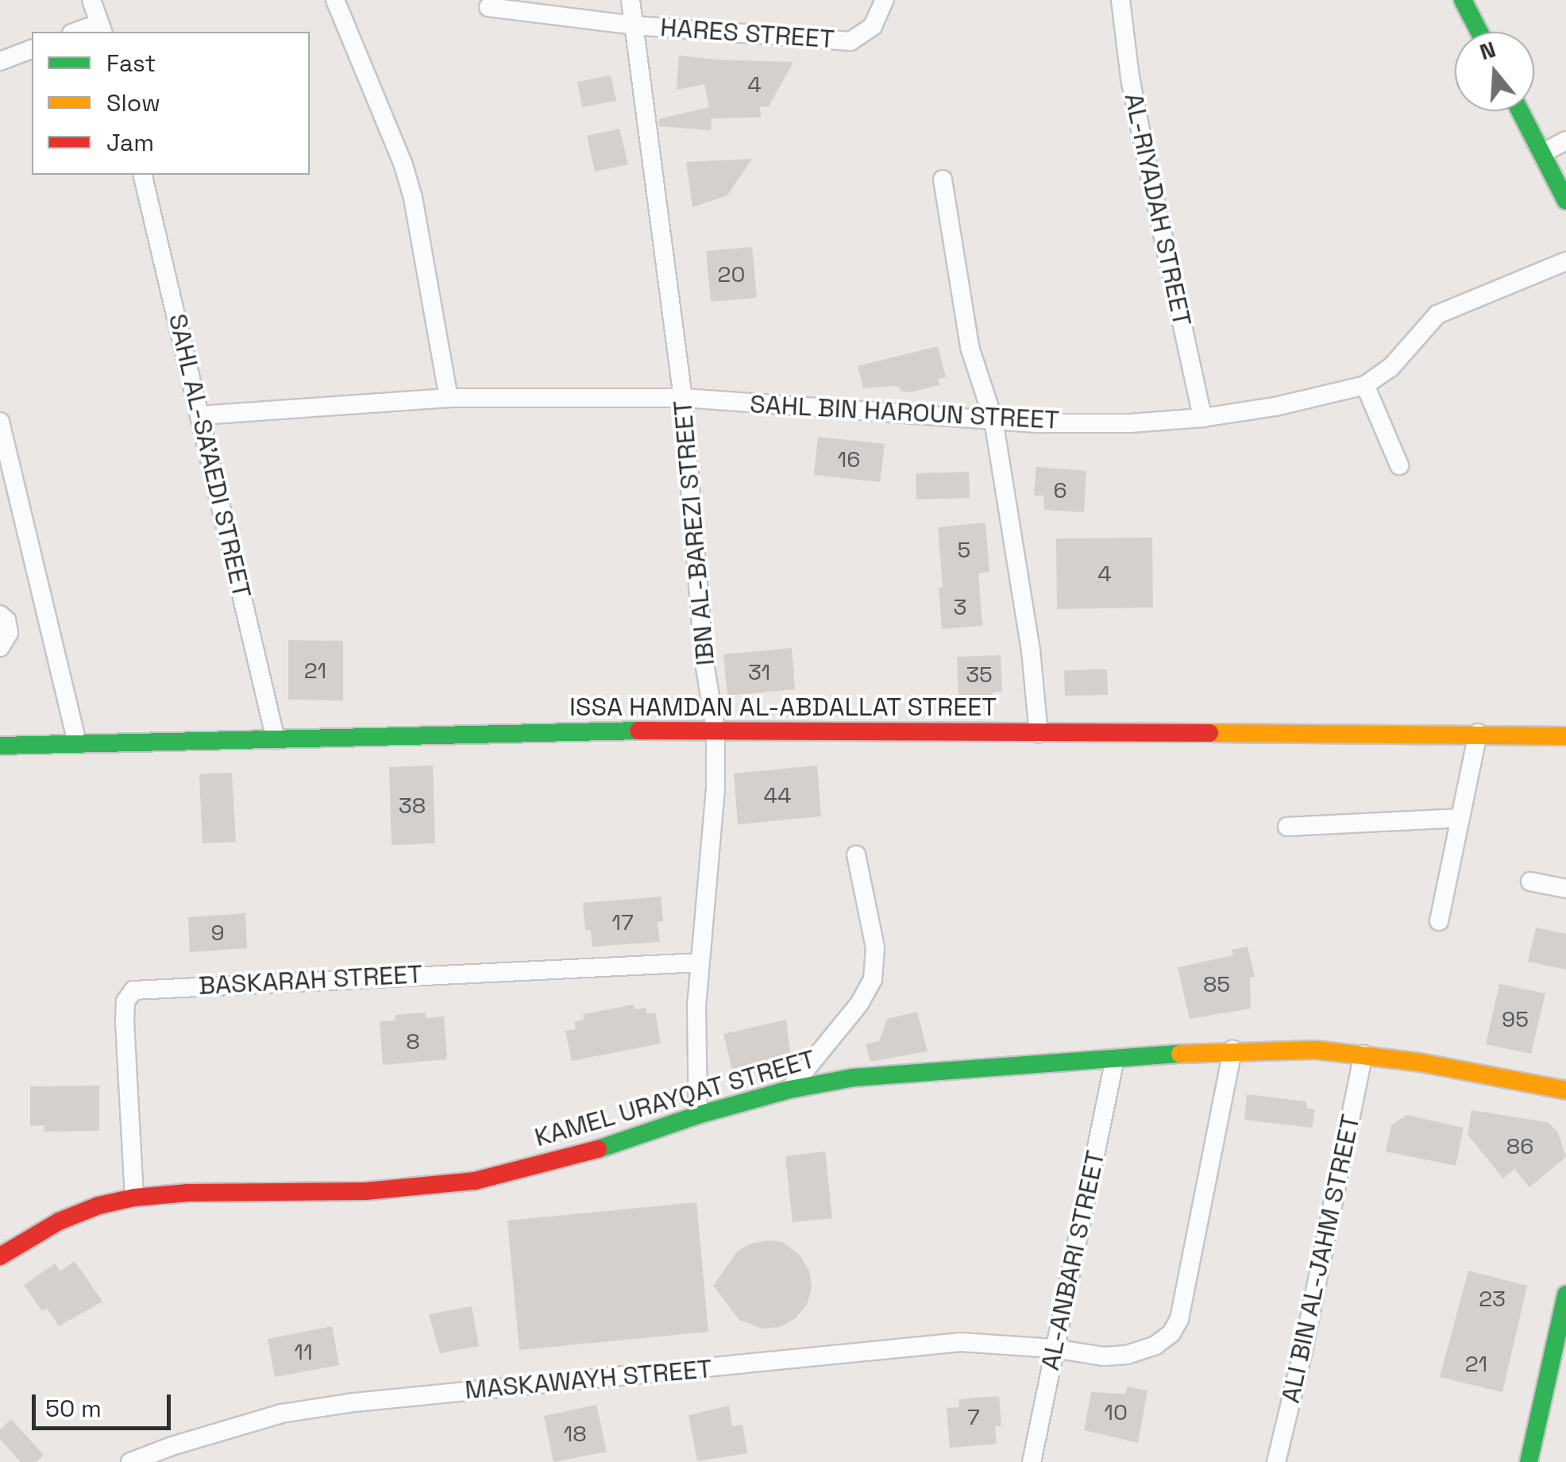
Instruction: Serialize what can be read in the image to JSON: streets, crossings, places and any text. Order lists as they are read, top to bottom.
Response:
{
  "streets": {
    "street": [
      "HARES STREET",
      "AL-RIYADAH STREET",
      "SAHL BIN HAROUN STREET",
      "SAHL AL-SA'AEDI STREET",
      "IBN AL-BAREZI STREET",
      "ISSA HAMDAN AL-ABDALLAT STREET",
      "BASKARAH STREET",
      "KAMEL URAYQAT STREET",
      "ALI BIN AL-JAHM STREET",
      "AL-ANBARI STREET",
      "MASKAWAYH STREET"
    ]
  },
  "crossings": [
    ["HARES STREET", "IBN AL-BAREZI STREET"],
    ["AL-RIYADAH STREET", "SAHL BIN HAROUN STREET"],
    ["SAHL BIN HAROUN STREET", "SAHL AL-SA'AEDI STREET"],
    ["SAHL BIN HAROUN STREET", "IBN AL-BAREZI STREET"],
    ["SAHL AL-SA'AEDI STREET", "ISSA HAMDAN AL-ABDALLAT STREET"],
    ["IBN AL-BAREZI STREET", "ISSA HAMDAN AL-ABDALLAT STREET"],
    ["IBN AL-BAREZI STREET", "BASKARAH STREET"],
    ["IBN AL-BAREZI STREET", "KAMEL URAYQAT STREET"],
    ["BASKARAH STREET", "KAMEL URAYQAT STREET"],
    ["KAMEL URAYQAT STREET", "ALI BIN AL-JAHM STREET"],
    ["KAMEL URAYQAT STREET", "AL-ANBARI STREET"],
    ["KAMEL URAYQAT STREET", "MASKAWAYH STREET"],
    ["AL-ANBARI STREET", "MASKAWAYH STREET"]
  ],
  "house_numbers": [
    "4",
    "20",
    "16",
    "6",
    "5",
    "4",
    "3",
    "21",
    "31",
    "35",
    "44",
    "38",
    "17",
    "9",
    "85",
    "95",
    "8",
    "86",
    "23",
    "11",
    "21",
    "10",
    "7",
    "18"
  ],
  "legend": ["Fast", "Slow", "Jam"],
  "scale_bar": "50 m",
  "north": "top"
}
